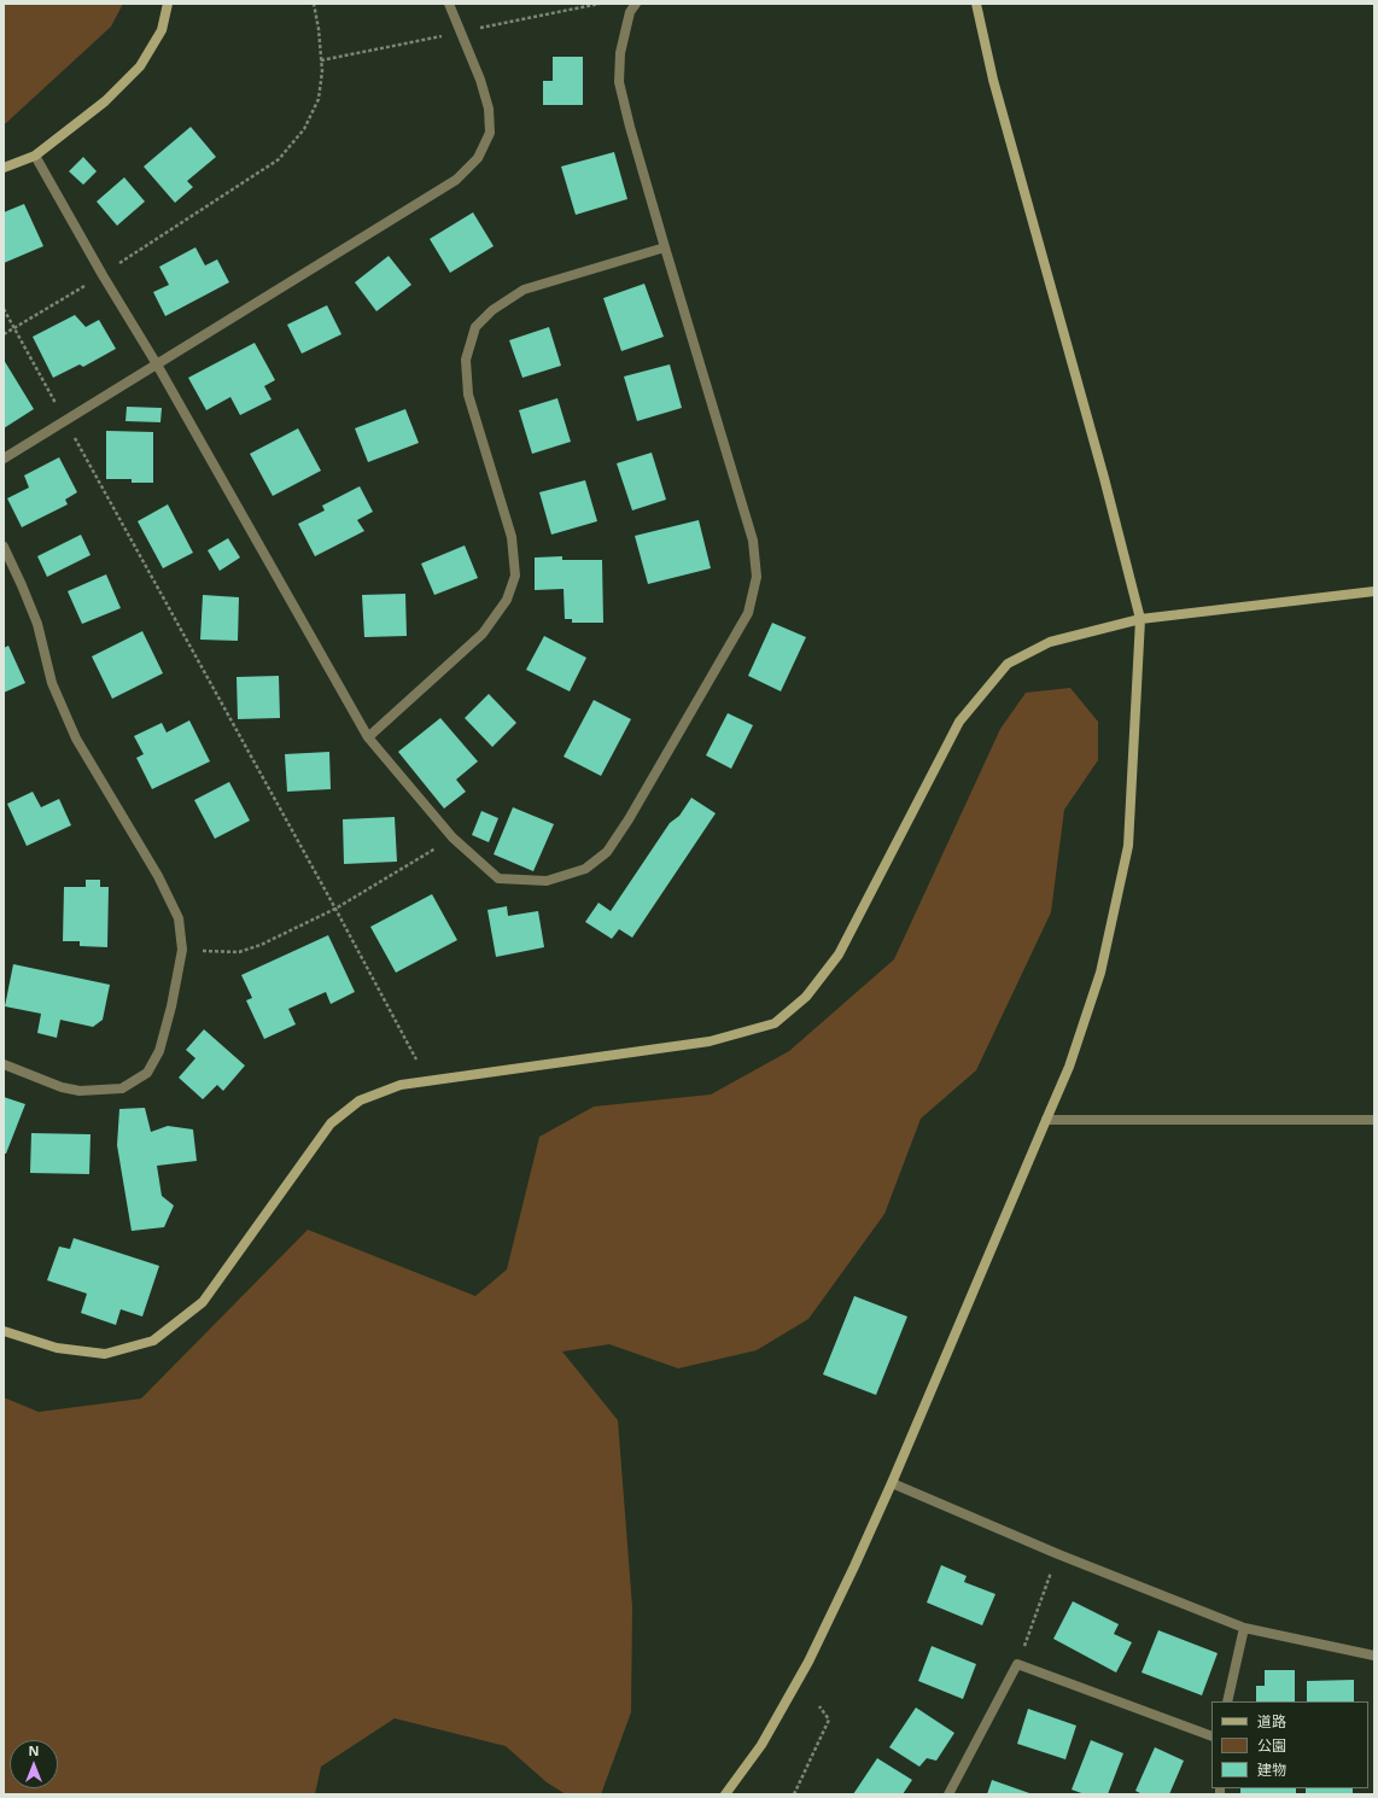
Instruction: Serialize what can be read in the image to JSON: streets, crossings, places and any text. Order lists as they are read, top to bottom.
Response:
{
  "legend": ["道路", "公園", "建物"],
  "north": "top"
}
